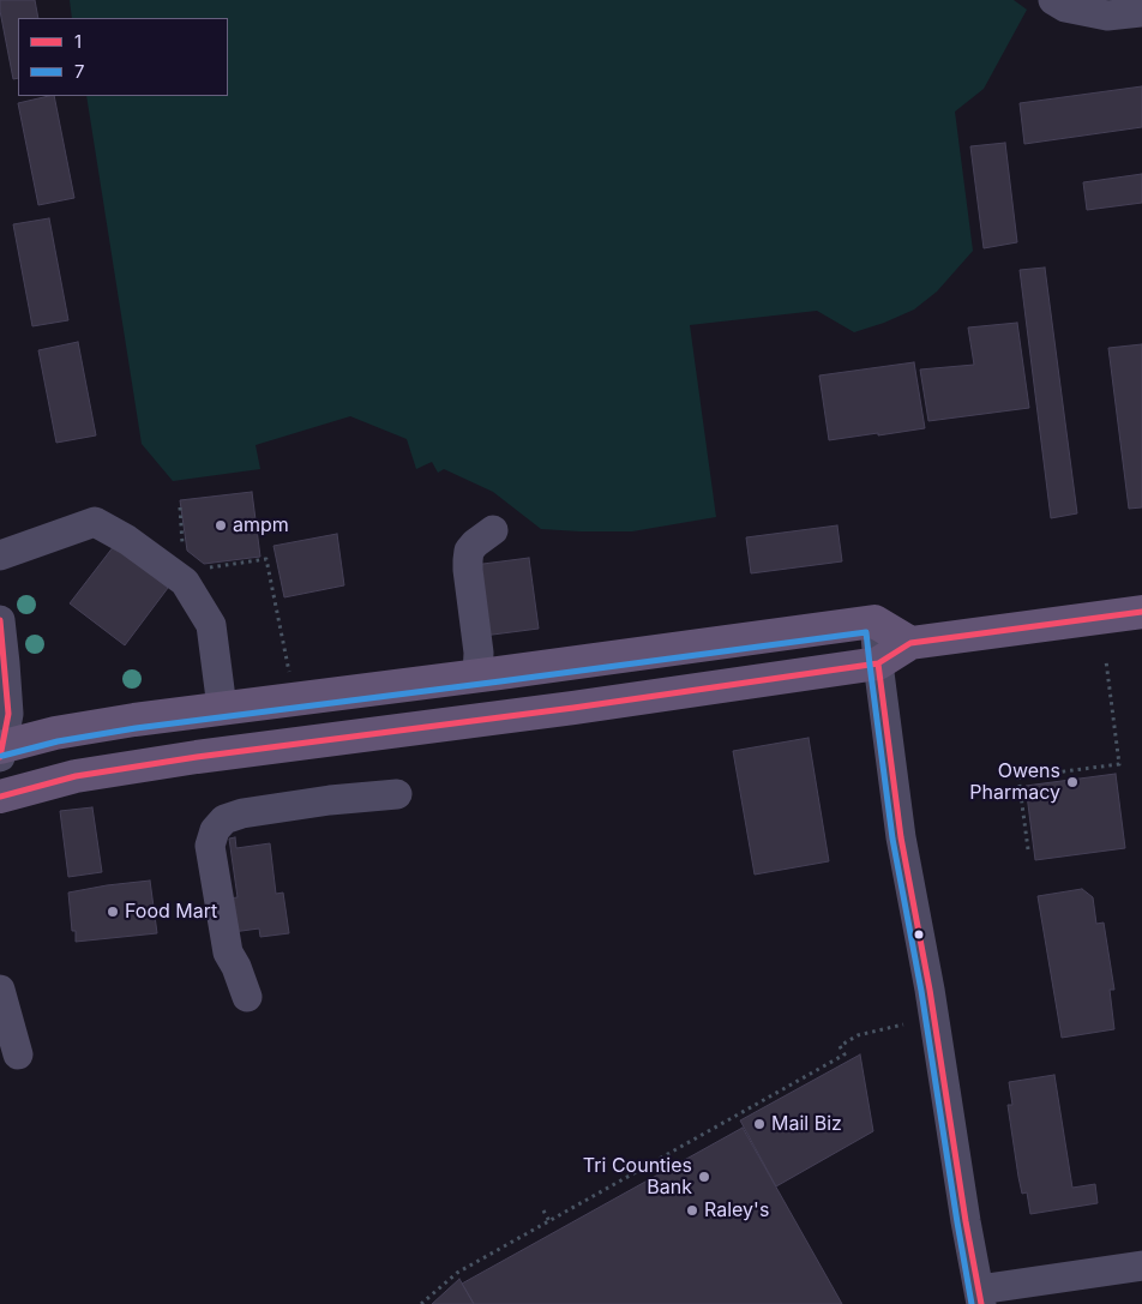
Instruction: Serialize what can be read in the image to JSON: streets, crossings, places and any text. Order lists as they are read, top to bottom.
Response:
{
  "places": [
    "ampm",
    "Owens Pharmacy",
    "Food Mart",
    "Mail Biz",
    "Tri Counties Bank",
    "Raley's"
  ],
  "lines": ["transit line 1", "transit line 7"],
  "legend": ["1", "7"]
}
